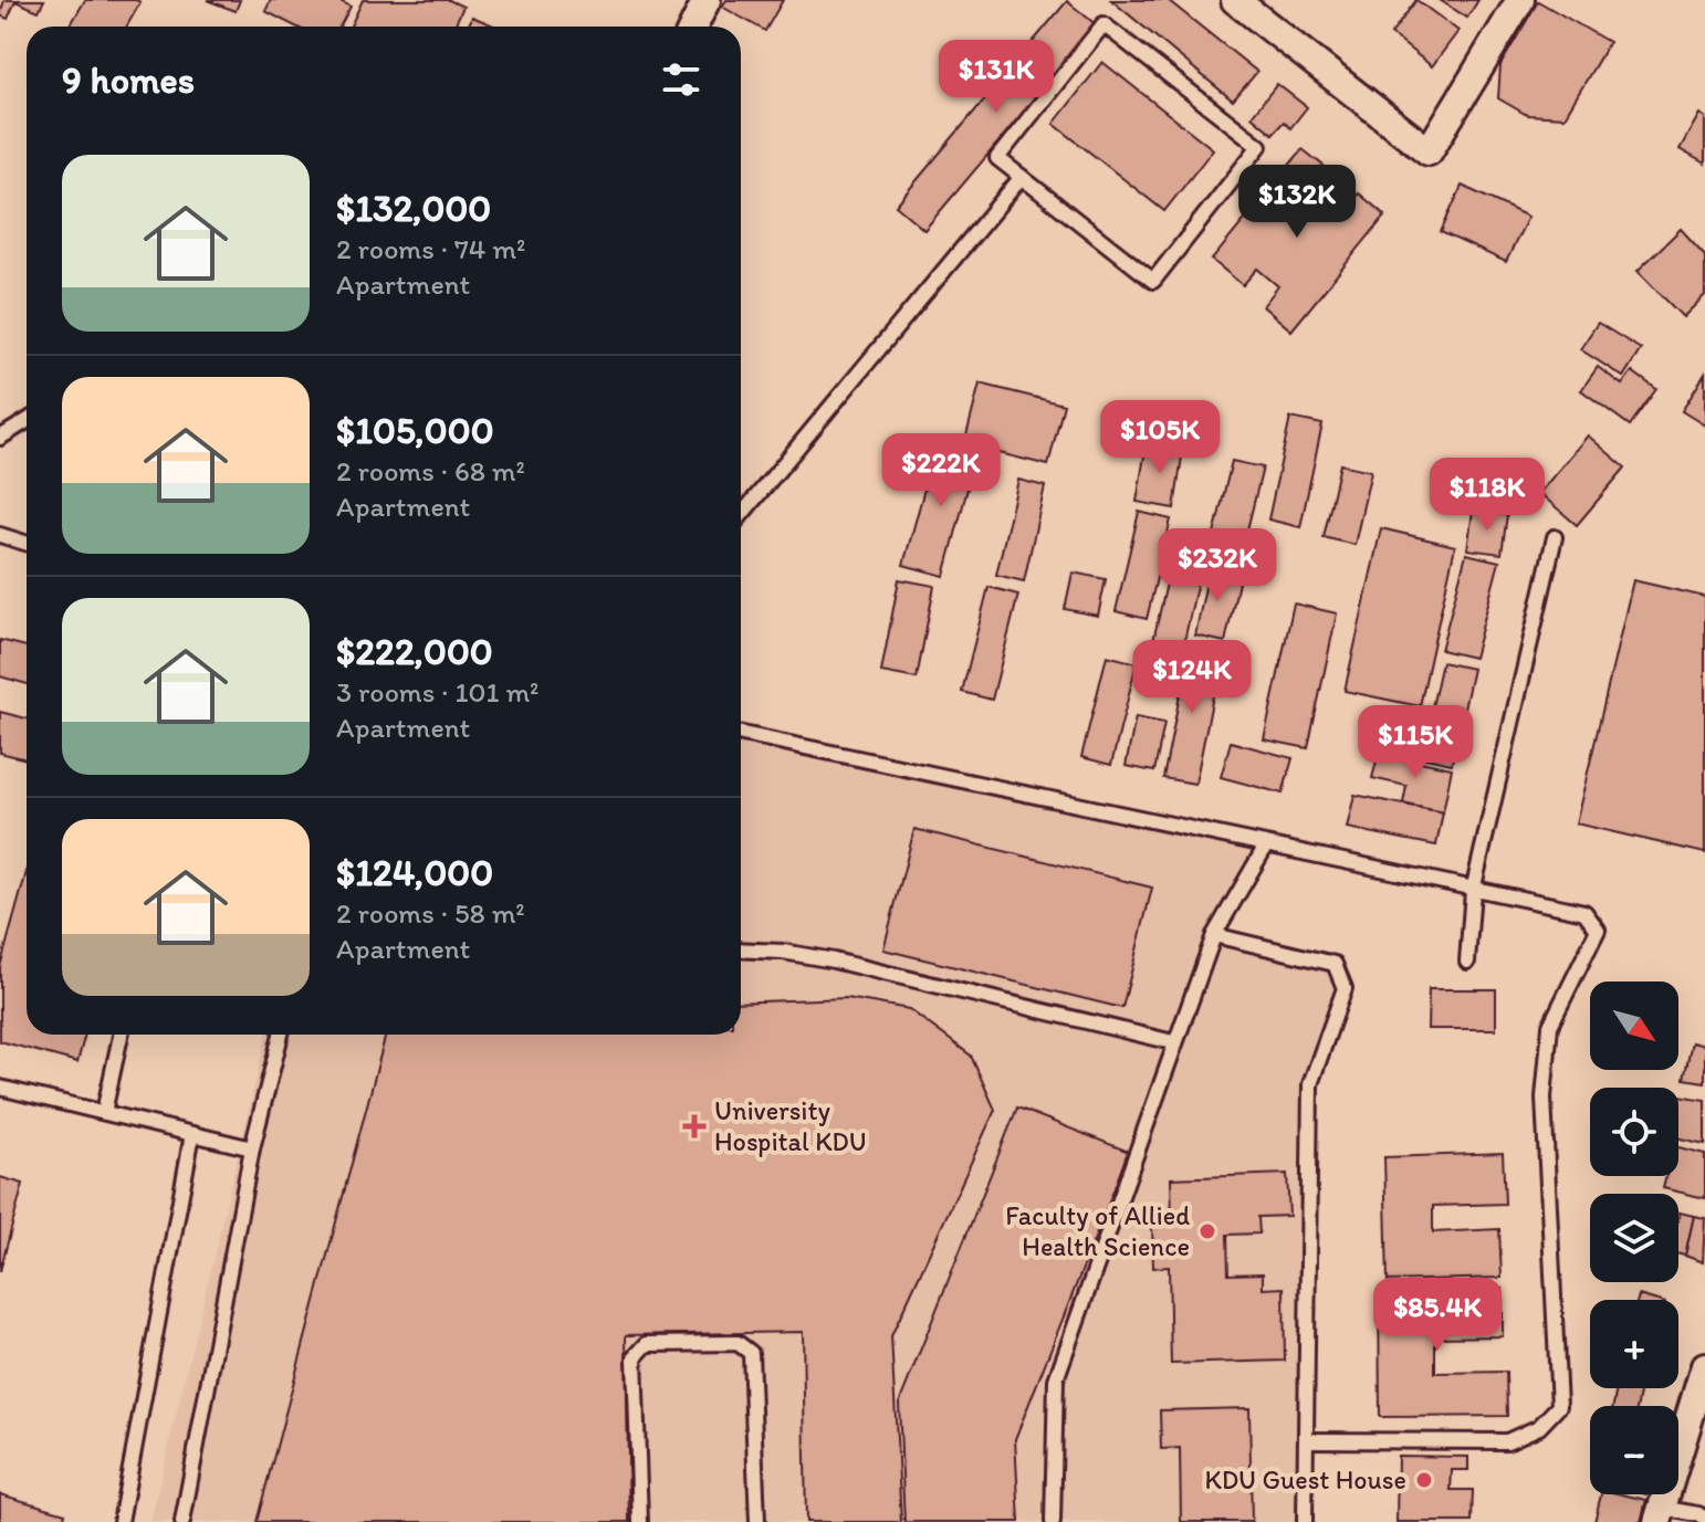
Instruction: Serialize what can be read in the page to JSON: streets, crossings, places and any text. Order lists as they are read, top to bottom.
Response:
{
  "places": {
    "health": ["University Hospital KDU"],
    "other": ["Faculty of Allied Health Science", "KDU Guest House"]
  },
  "north": "bottom right",
  "page": {
    "heading": "9 homes",
    "price": [
      "$131K",
      "$132K",
      "$105K",
      "$222K",
      "$118K",
      "$232K",
      "$124K",
      "$115K",
      "$85.4K"
    ],
    "list": [
      {
        "name": "$132,000",
        "note": "2 rooms · 74 m² · Apartment"
      },
      {
        "name": "$105,000",
        "note": "2 rooms · 68 m² · Apartment"
      },
      {
        "name": "$222,000",
        "note": "3 rooms · 101 m² · Apartment"
      },
      {
        "name": "$124,000",
        "note": "2 rooms · 58 m² · Apartment"
      }
    ],
    "map_buttons": ["+", "−"]
  }
}
